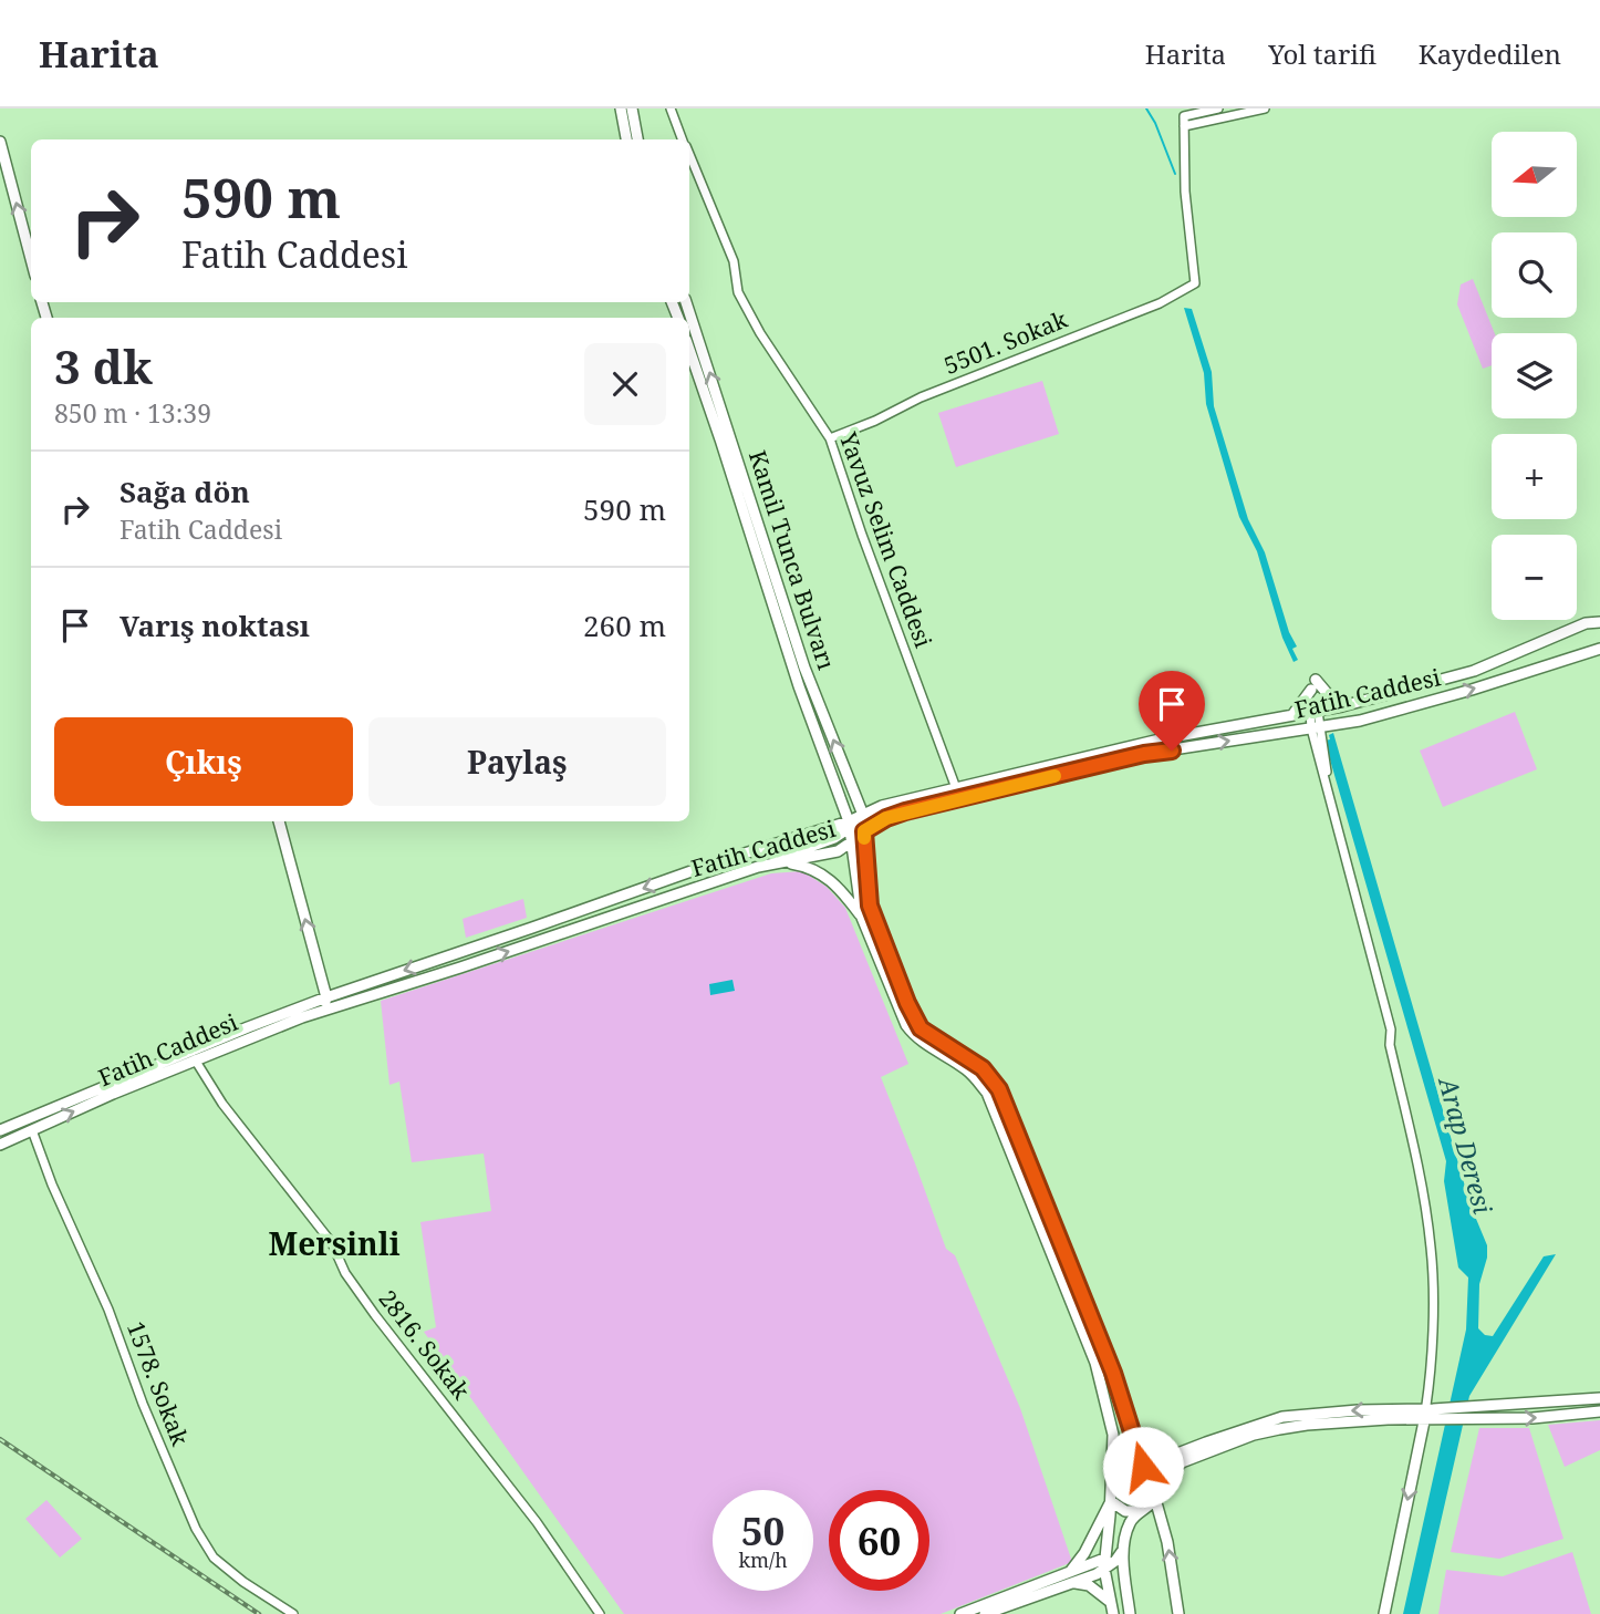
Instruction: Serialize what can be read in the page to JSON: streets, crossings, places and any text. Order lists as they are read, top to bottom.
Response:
{
  "streets": {
    "main road": ["Kamil Tunca Bulvarı", "Fatih Caddesi"],
    "street": [
      "5501. Sokak",
      "Yavuz Selim Caddesi",
      "2816. Sokak",
      "1578. Sokak"
    ]
  },
  "crossings": [
    ["5501. Sokak", "Yavuz Selim Caddesi"],
    ["Kamil Tunca Bulvarı", "Fatih Caddesi"],
    ["Fatih Caddesi", "2816. Sokak"],
    ["Fatih Caddesi", "1578. Sokak"]
  ],
  "districts": ["Mersinli"],
  "water": ["Arap Deresi"],
  "north": "left",
  "page": {
    "header": "Harita",
    "nav": ["Harita", "Yol tarifi", "Kaydedilen"],
    "map_buttons": ["+", "−"],
    "turn": ["590 m", "Fatih Caddesi"],
    "heading": ["3 dk", "850 m · 13:39"],
    "list": [
      {
        "name": "Sağa dön",
        "note": "Fatih Caddesi",
        "value": "590 m"
      },
      {
        "name": "Varış noktası",
        "value": "260 m"
      }
    ],
    "buttons": ["Çıkış", "Paylaş"],
    "speed": "50 km/h",
    "limit": "60"
  }
}
